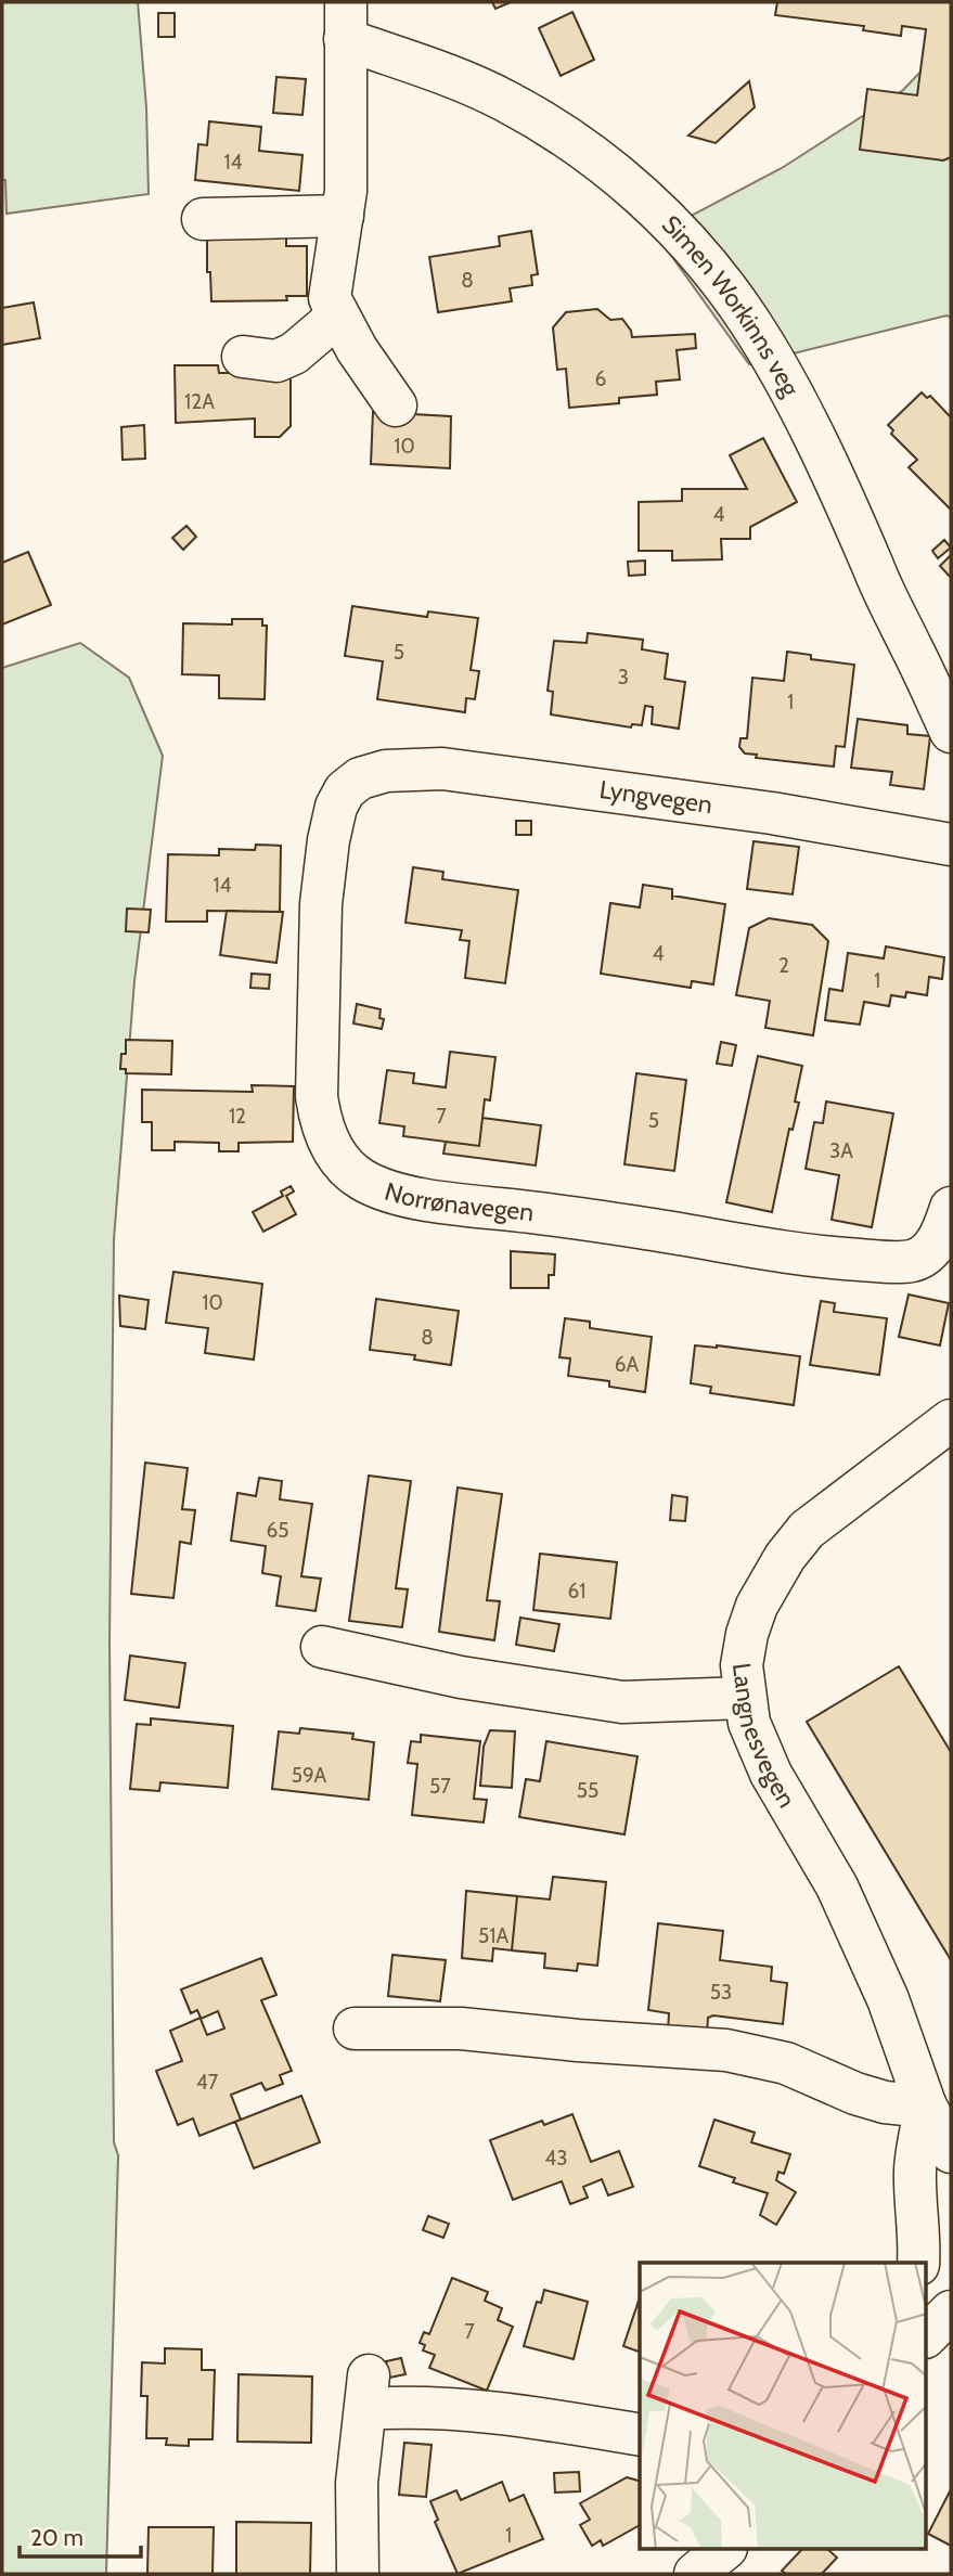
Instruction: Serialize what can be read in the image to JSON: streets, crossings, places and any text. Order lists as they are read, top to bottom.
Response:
{
  "streets": {
    "street": [
      "Simen Workinns veg",
      "Lyngvegen",
      "Norrønavegen",
      "Langnesvegen"
    ]
  },
  "crossings": [
    ["Lyngvegen", "Norrønavegen"]
  ],
  "house_numbers": [
    "14",
    "8",
    "6",
    "12A",
    "10",
    "4",
    "5",
    "3",
    "1",
    "14",
    "4",
    "2",
    "1",
    "12",
    "7",
    "5",
    "3A",
    "10",
    "8",
    "6A",
    "65",
    "61",
    "59A",
    "57",
    "55",
    "51A",
    "53",
    "47",
    "43",
    "7",
    "1"
  ],
  "scale_bar": "20 m"
}
